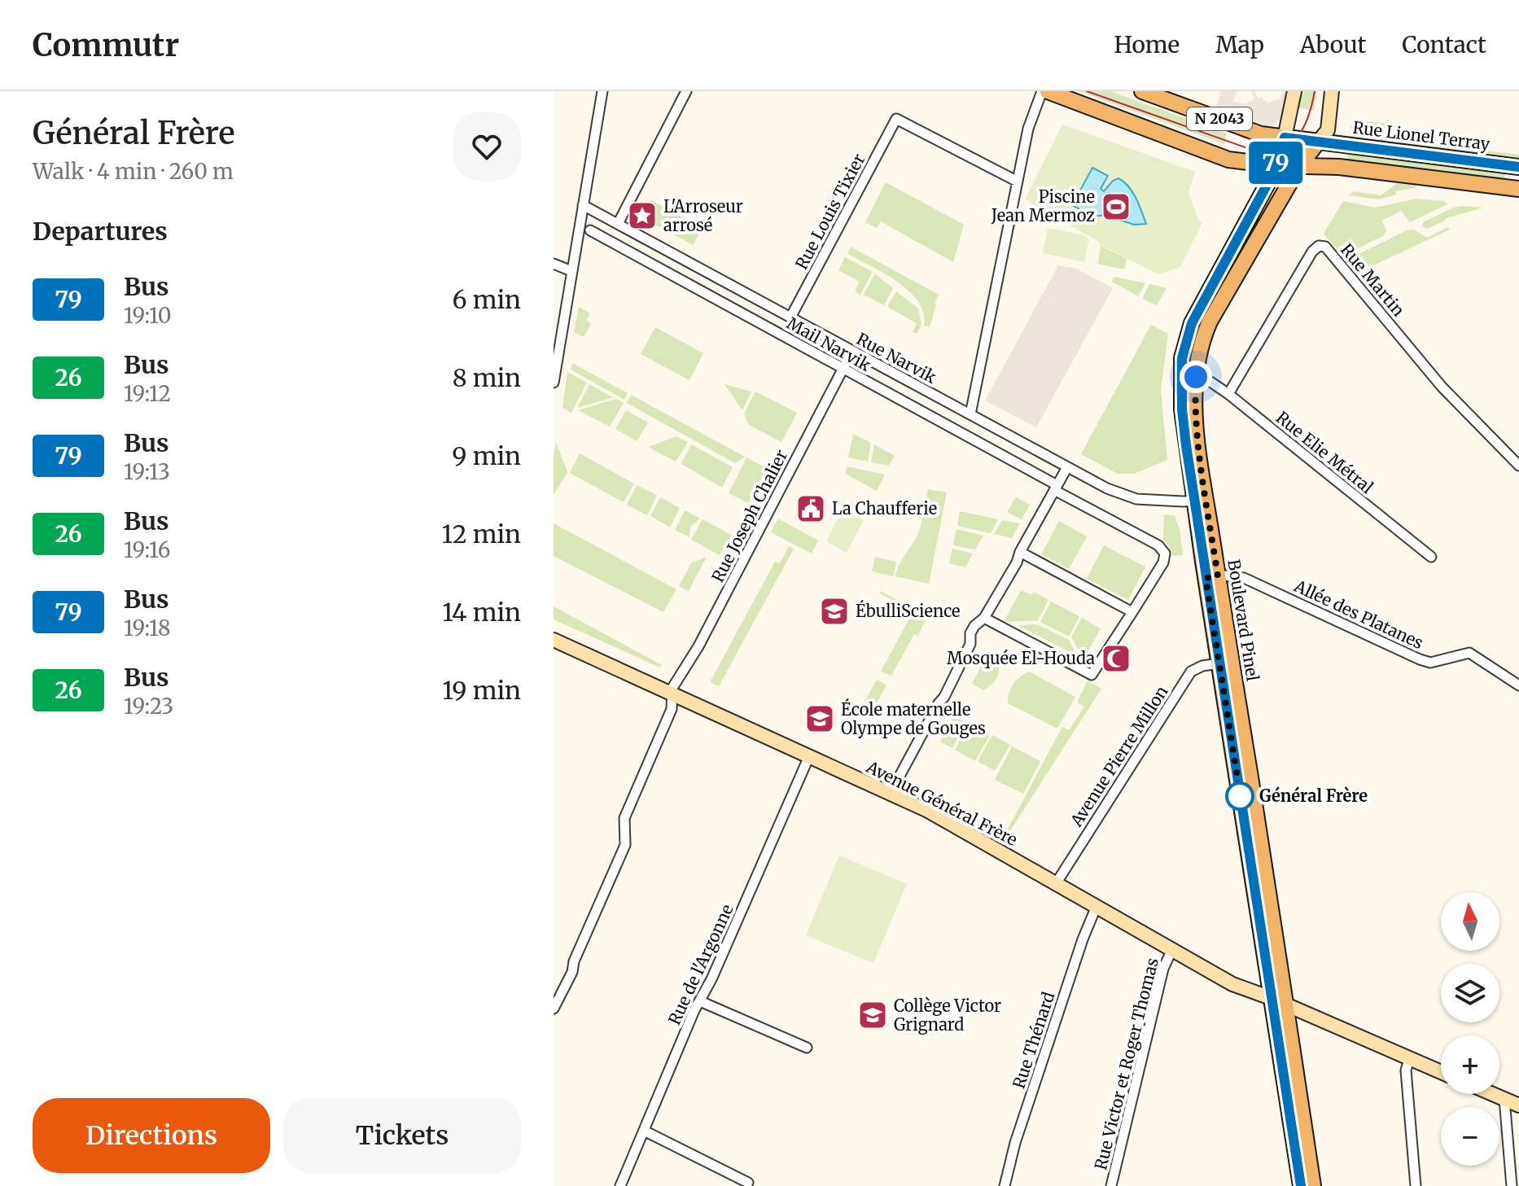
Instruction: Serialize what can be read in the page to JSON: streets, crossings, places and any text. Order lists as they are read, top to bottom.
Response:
{
  "streets": {
    "main road": ["N 2043", "Rue Lionel Terray", "Boulevard Pinel"],
    "street": [
      "Rue Louis Tixier",
      "Rue Martin",
      "Mail Narvik",
      "Rue Narvik",
      "Rue Elie Métral",
      "Rue Joseph Chalier",
      "Allée des Platanes",
      "Avenue Pierre Millon",
      "Avenue Général Frère",
      "Rue de l'Argonne",
      "Rue Thénard",
      "Rue Victor et Roger Thomas"
    ]
  },
  "crossings": [
    ["N 2043", "Rue Lionel Terray"],
    ["N 2043", "Boulevard Pinel"],
    ["Rue Lionel Terray", "Boulevard Pinel"],
    ["Rue Louis Tixier", "Rue Narvik"],
    ["Rue Martin", "Rue Elie Métral"],
    ["Mail Narvik", "Rue Joseph Chalier"],
    ["Rue Narvik", "Rue Joseph Chalier"],
    ["Rue Narvik", "Boulevard Pinel"],
    ["Rue Elie Métral", "Boulevard Pinel"],
    ["Rue Joseph Chalier", "Avenue Général Frère"],
    ["Allée des Platanes", "Boulevard Pinel"],
    ["Boulevard Pinel", "Avenue Pierre Millon"],
    ["Boulevard Pinel", "Avenue Général Frère"],
    ["Avenue Pierre Millon", "Avenue Général Frère"],
    ["Avenue Général Frère", "Rue de l'Argonne"],
    ["Avenue Général Frère", "Rue Thénard"],
    ["Avenue Général Frère", "Rue Victor et Roger Thomas"]
  ],
  "places": {
    "sports": ["Piscine Jean Mermoz"],
    "place": ["L'Arroseur arrosé"],
    "public building": ["La Chaufferie"],
    "school or university": ["ÉbulliScience", "École maternelle Olympe de Gouges", "Collège Victor Grignard"],
    "mosque": ["Mosquée El-Houda"],
    "other": ["Général Frère"]
  },
  "lines": ["bus line 79"],
  "north": "top",
  "page": {
    "header": "Commutr",
    "nav": [
      "Home",
      "Map",
      "About",
      "Contact"
    ],
    "heading": [
      ["Général Frère", "Walk · 4 min · 260 m"],
      "Departures"
    ],
    "on_map": "79",
    "list": [
      {
        "mark": "79",
        "name": "Bus",
        "note": "19:10",
        "value": "6 min"
      },
      {
        "mark": "26",
        "name": "Bus",
        "note": "19:12",
        "value": "8 min"
      },
      {
        "mark": "79",
        "name": "Bus",
        "note": "19:13",
        "value": "9 min"
      },
      {
        "mark": "26",
        "name": "Bus",
        "note": "19:16",
        "value": "12 min"
      },
      {
        "mark": "79",
        "name": "Bus",
        "note": "19:18",
        "value": "14 min"
      },
      {
        "mark": "26",
        "name": "Bus",
        "note": "19:23",
        "value": "19 min"
      }
    ],
    "map_buttons": ["+", "−"],
    "buttons": ["Directions", "Tickets"]
  }
}
